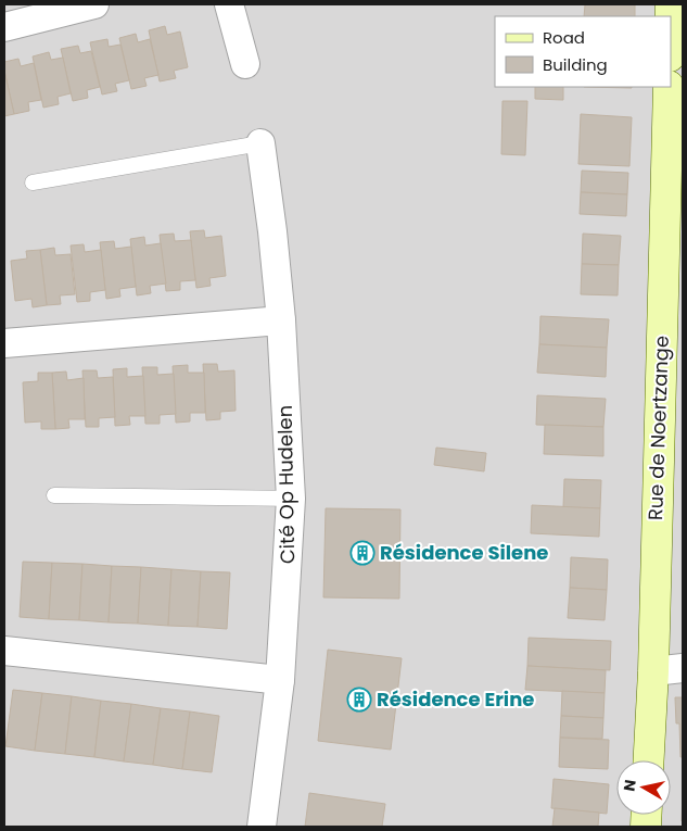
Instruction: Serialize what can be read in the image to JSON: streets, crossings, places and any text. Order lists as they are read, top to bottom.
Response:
{
  "streets": {
    "main road": ["Rue de Noertzange"],
    "street": ["Cité Op Hudelen"]
  },
  "places": {
    "building": ["Résidence Silene", "Résidence Erine"]
  },
  "legend": ["Road", "Building"],
  "north": "left"
}
